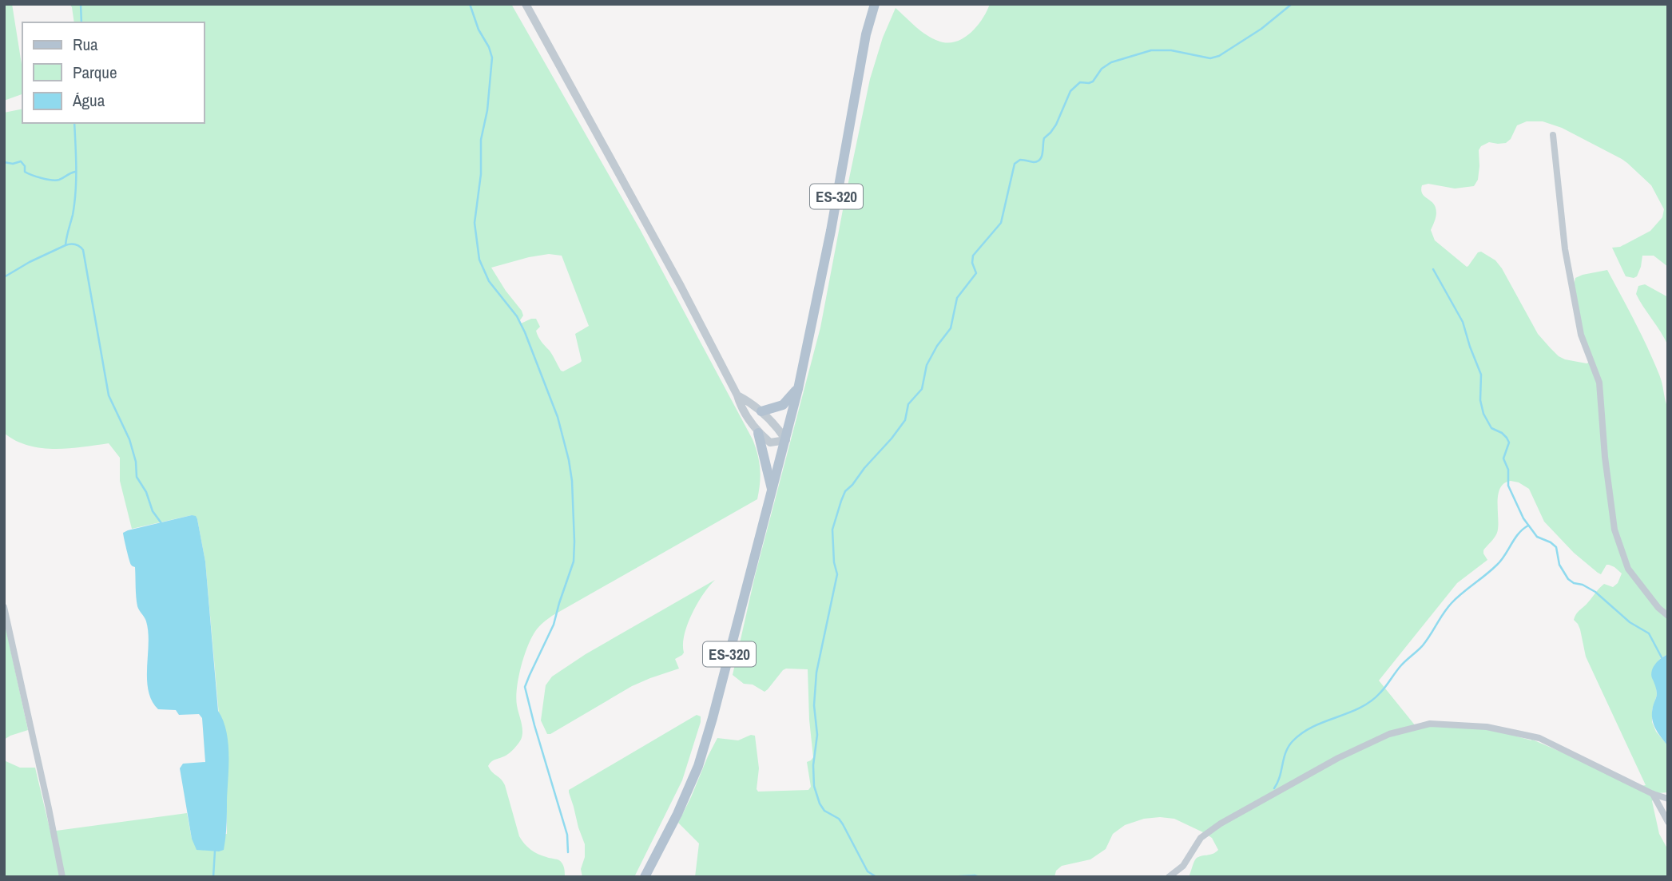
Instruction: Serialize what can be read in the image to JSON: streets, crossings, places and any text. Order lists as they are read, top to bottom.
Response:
{
  "streets": {
    "main road": ["ES-320"]
  },
  "legend": ["Rua", "Parque", "Água"]
}
